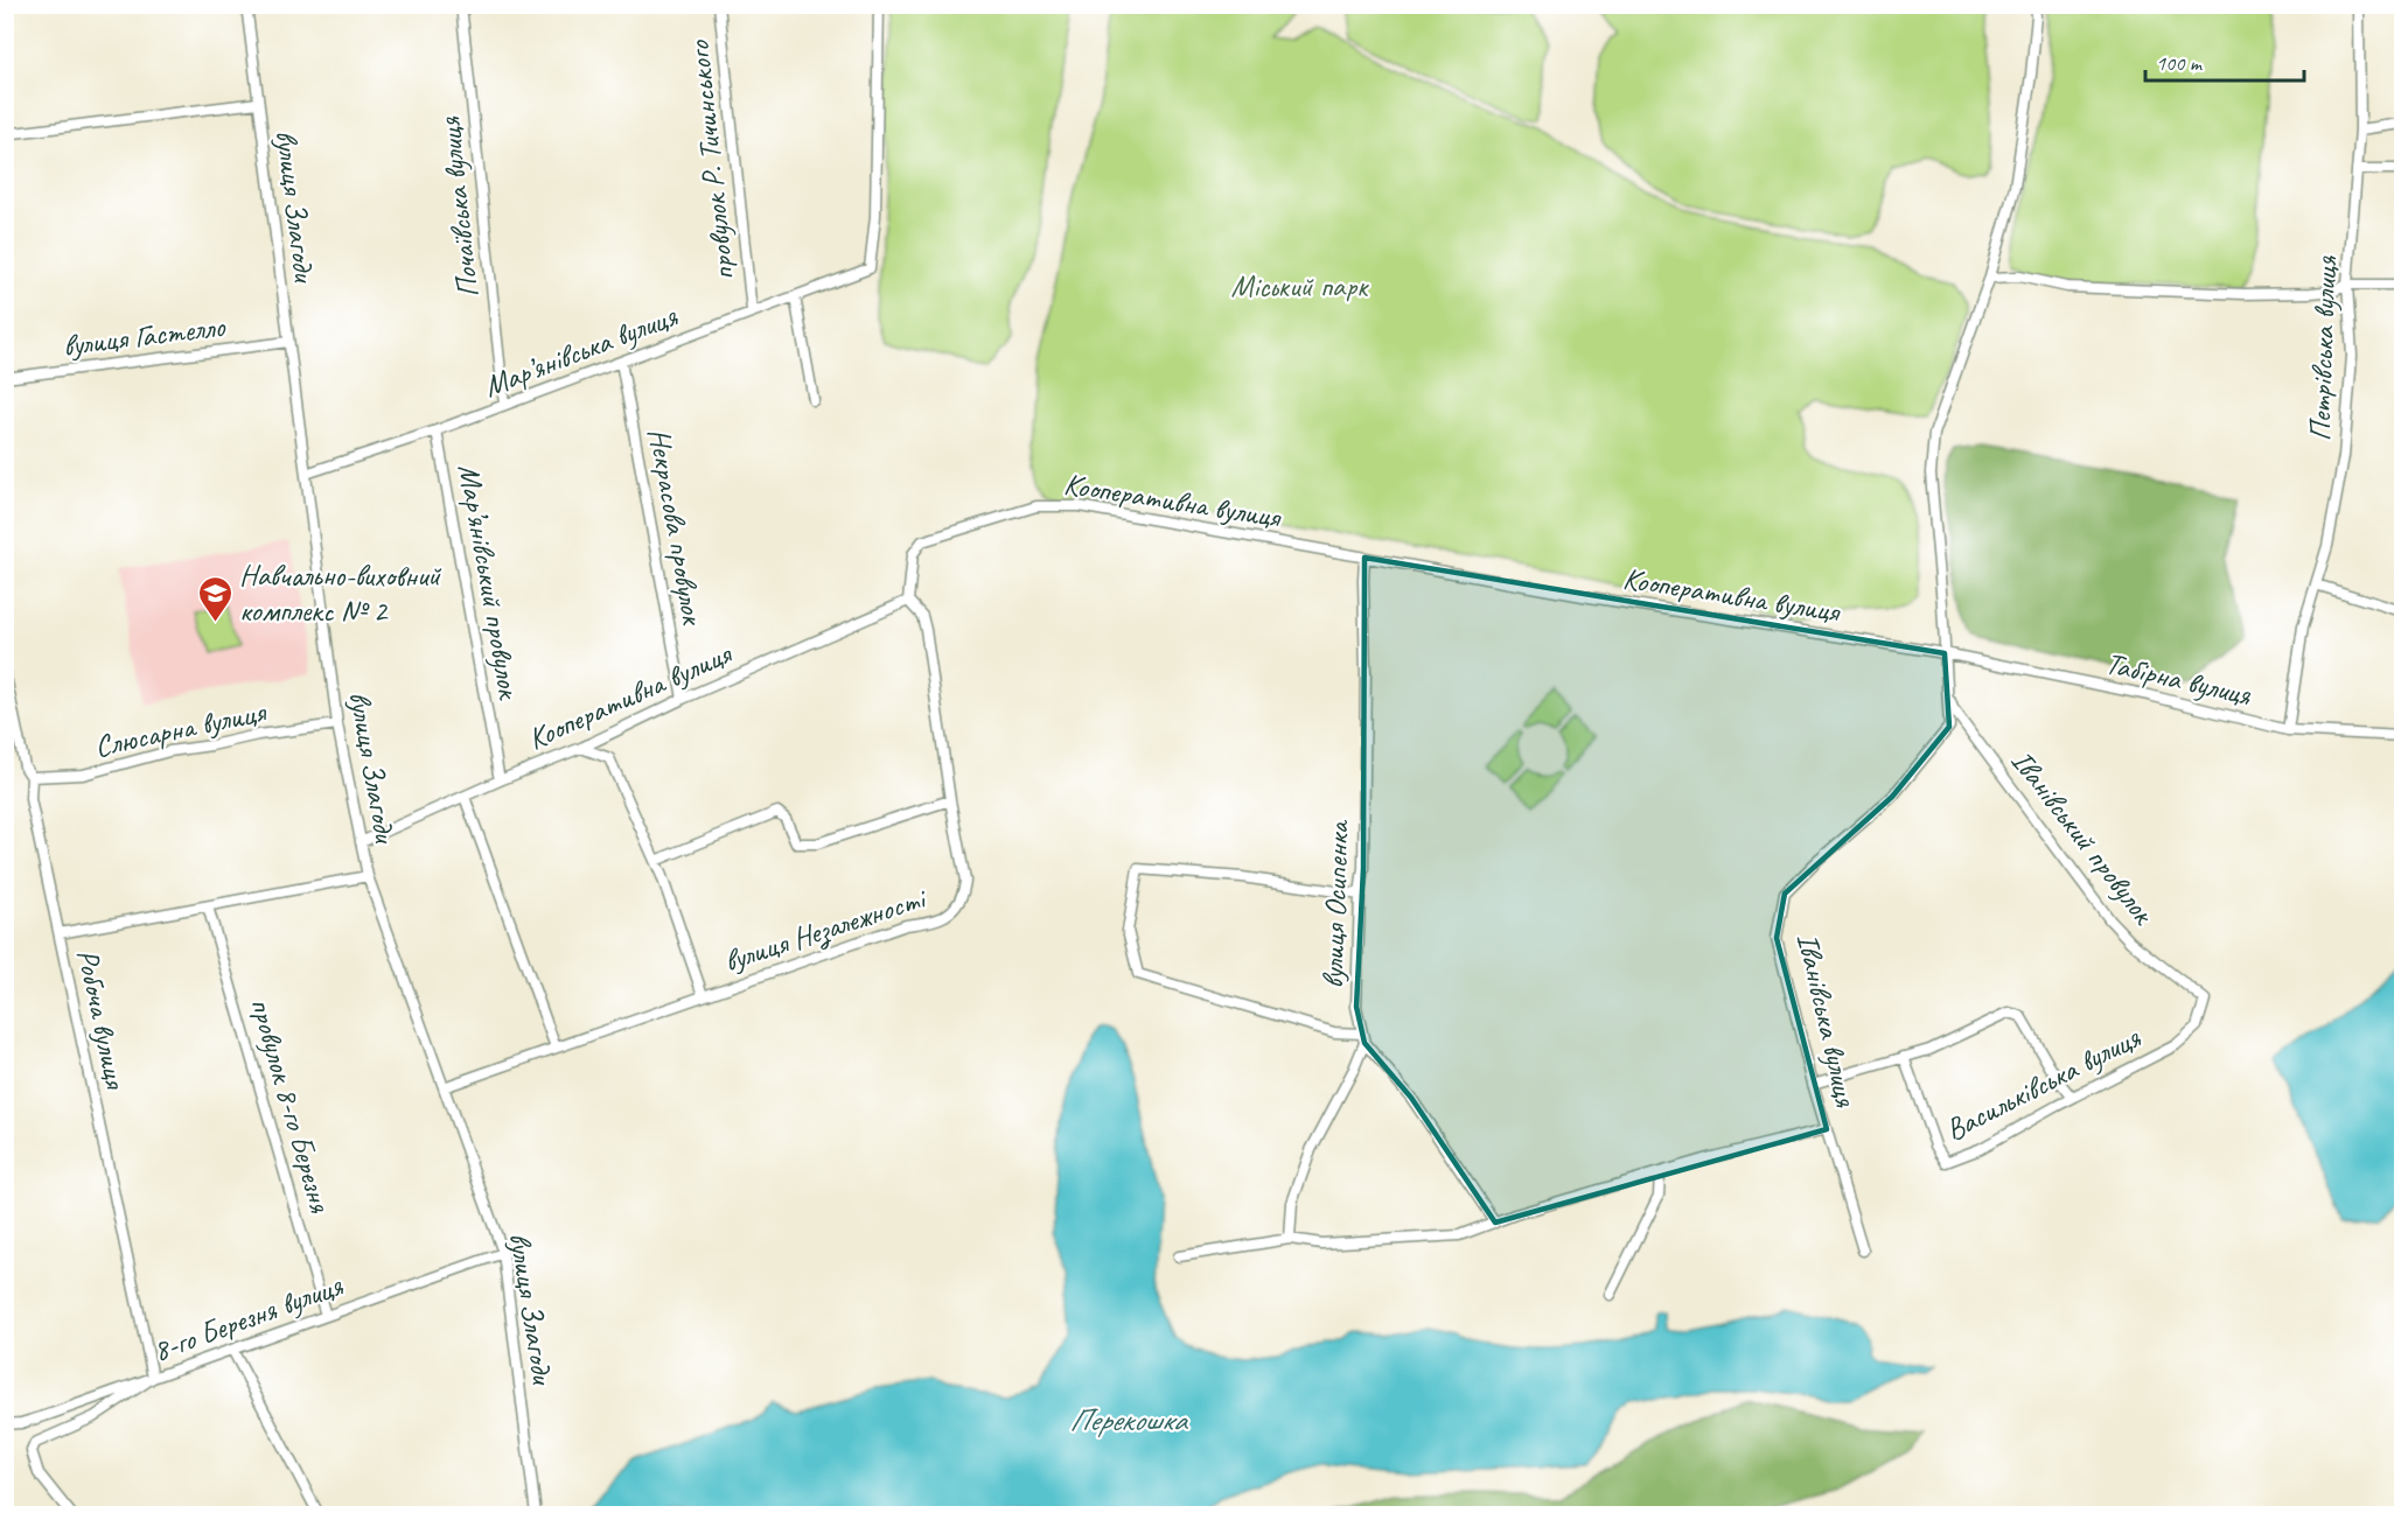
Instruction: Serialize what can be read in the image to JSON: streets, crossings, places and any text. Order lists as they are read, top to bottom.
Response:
{
  "streets": {
    "street": [
      "провулок Р. Тичинського",
      "вулиця Злагоди",
      "Почаївська вулиця",
      "вулиця Гастелло",
      "Петрівська вулиця",
      "Мар’янівська вулиця",
      "Кооперативна вулиця",
      "Некрасова провулок",
      "Мар’янівський провулок",
      "Табірна вулиця",
      "Слюсарна вулиця",
      "Іванівський провулок",
      "вулиця Осипенка",
      "вулиця Незалежності",
      "Робоча вулиця",
      "Іванівська вулиця",
      "Васильківська вулиця",
      "провулок 8-го Березня",
      "8-го Березня вулиця"
    ]
  },
  "crossings": [
    ["провулок Р. Тичинського", "Мар’янівська вулиця"],
    ["вулиця Злагоди", "вулиця Гастелло"],
    ["вулиця Злагоди", "Мар’янівська вулиця"],
    ["вулиця Злагоди", "Кооперативна вулиця"],
    ["вулиця Злагоди", "Слюсарна вулиця"],
    ["вулиця Злагоди", "вулиця Незалежності"],
    ["вулиця Злагоди", "8-го Березня вулиця"],
    ["Почаївська вулиця", "Мар’янівська вулиця"],
    ["Петрівська вулиця", "Табірна вулиця"],
    ["Мар’янівська вулиця", "Некрасова провулок"],
    ["Мар’янівська вулиця", "Мар’янівський провулок"],
    ["Кооперативна вулиця", "Некрасова провулок"],
    ["Кооперативна вулиця", "Мар’янівський провулок"],
    ["Кооперативна вулиця", "Табірна вулиця"],
    ["Кооперативна вулиця", "вулиця Осипенка"],
    ["Кооперативна вулиця", "вулиця Незалежності"],
    ["Кооперативна вулиця", "Іванівська вулиця"],
    ["Табірна вулиця", "Іванівська вулиця"],
    ["Слюсарна вулиця", "Робоча вулиця"],
    ["Іванівський провулок", "Іванівська вулиця"],
    ["Іванівський провулок", "Васильківська вулиця"],
    ["Робоча вулиця", "8-го Березня вулиця"],
    ["провулок 8-го Березня", "8-го Березня вулиця"]
  ],
  "water": ["Перекошка"],
  "parks": ["Міський парк"],
  "places": {
    "school or university": ["Навчально-виховний комплекс № 2"]
  },
  "scale_bar": "100 m"
}
